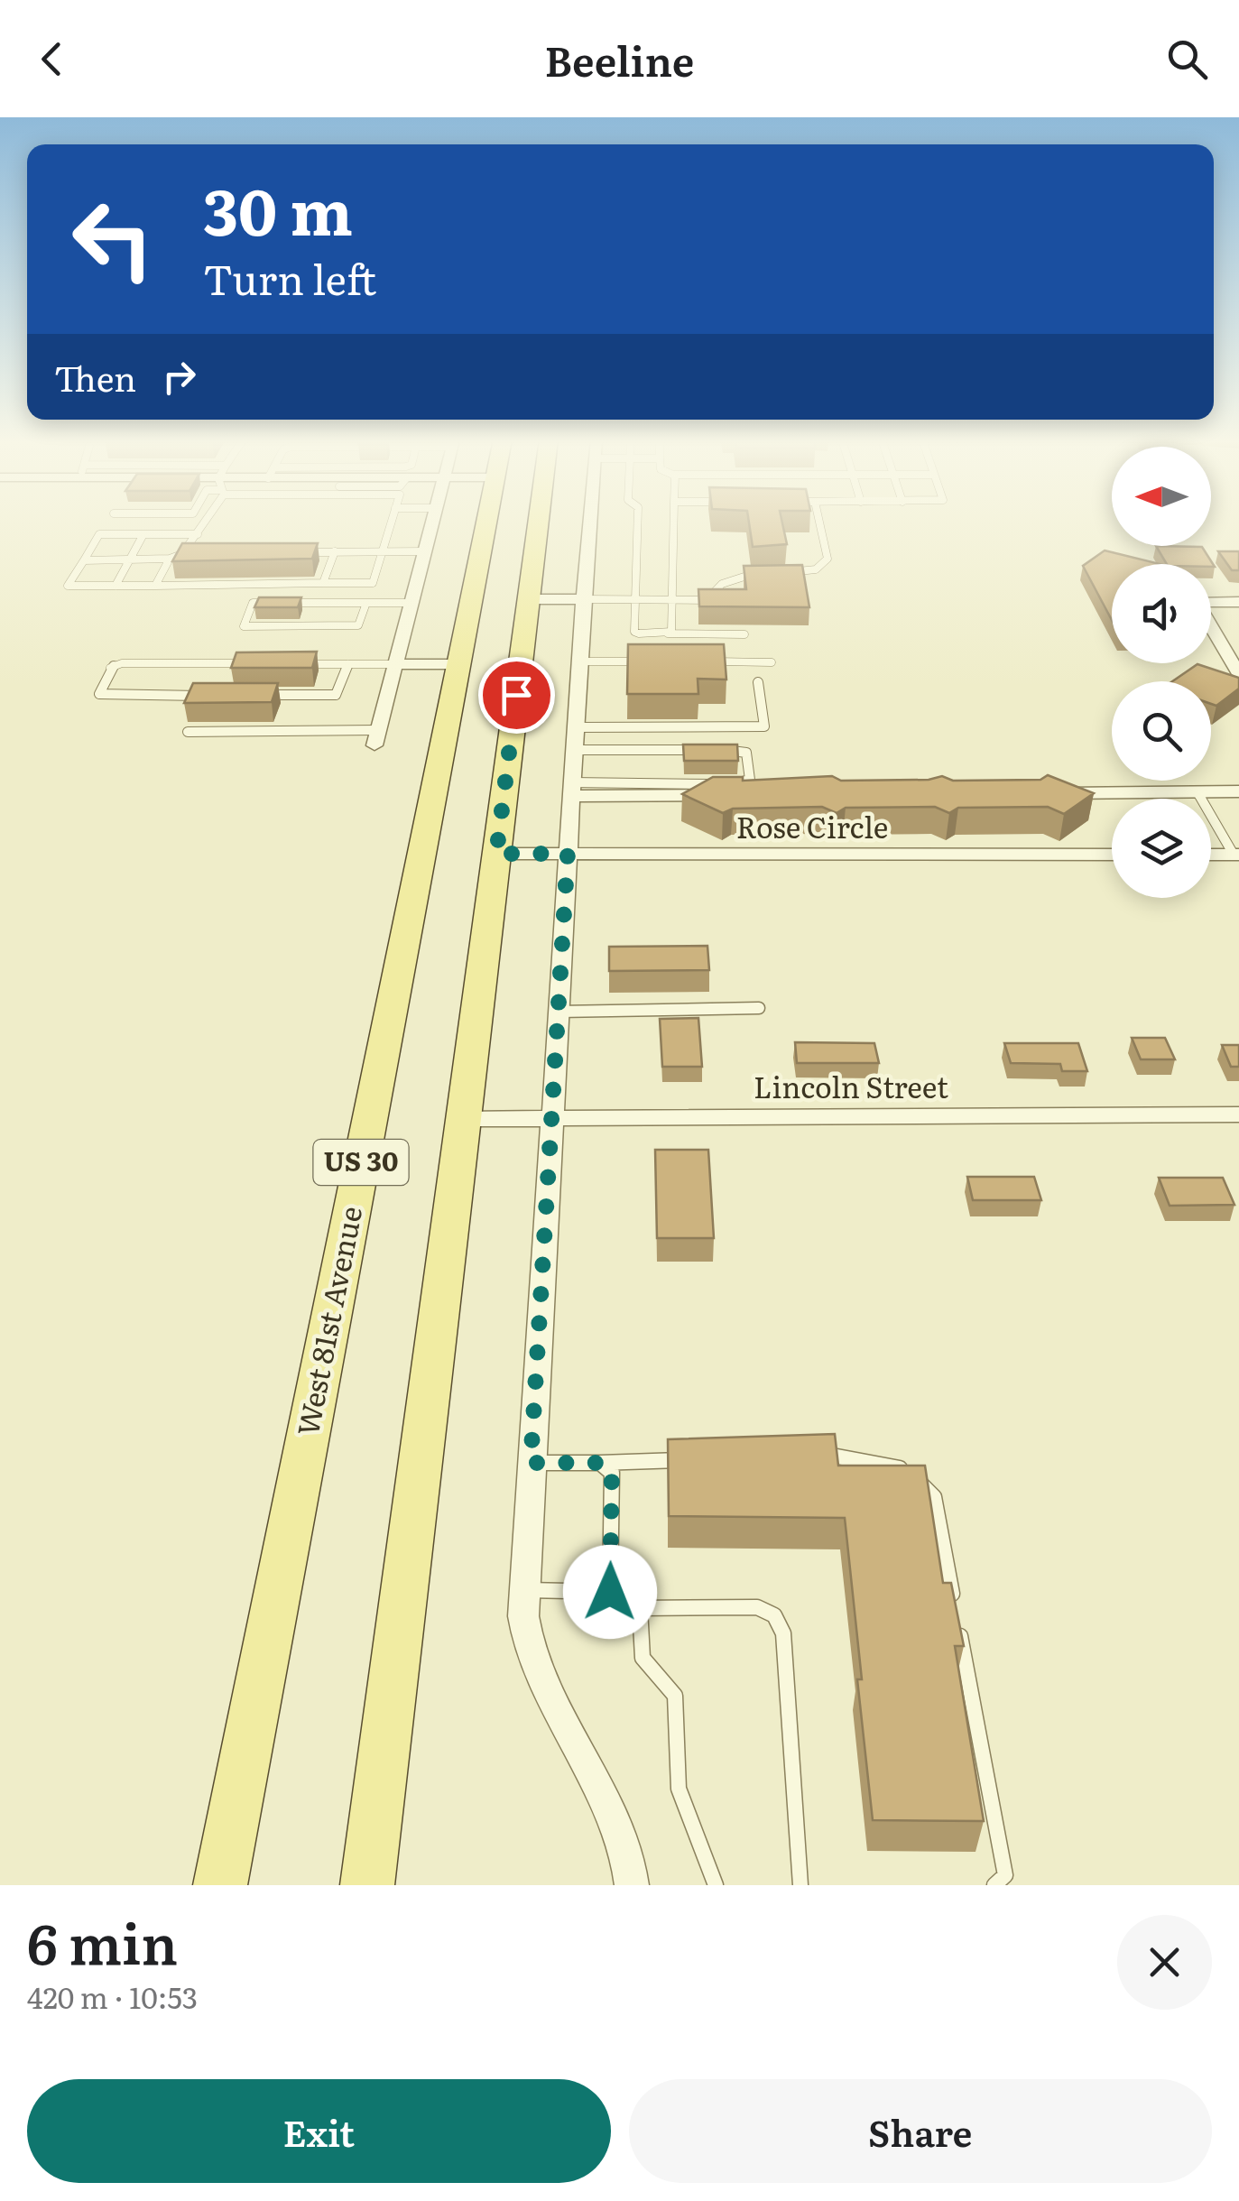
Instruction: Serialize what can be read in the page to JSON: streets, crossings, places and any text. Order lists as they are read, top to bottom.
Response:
{
  "streets": {
    "main road": ["US 30", "West 81st Avenue"],
    "street": ["Rose Circle", "Lincoln Street"]
  },
  "north": "left",
  "page": {
    "header": "Beeline",
    "turn": ["30 m", "Turn left"],
    "then": "Then",
    "heading": ["6 min", "420 m · 10:53"],
    "buttons": ["Exit", "Share"]
  }
}
